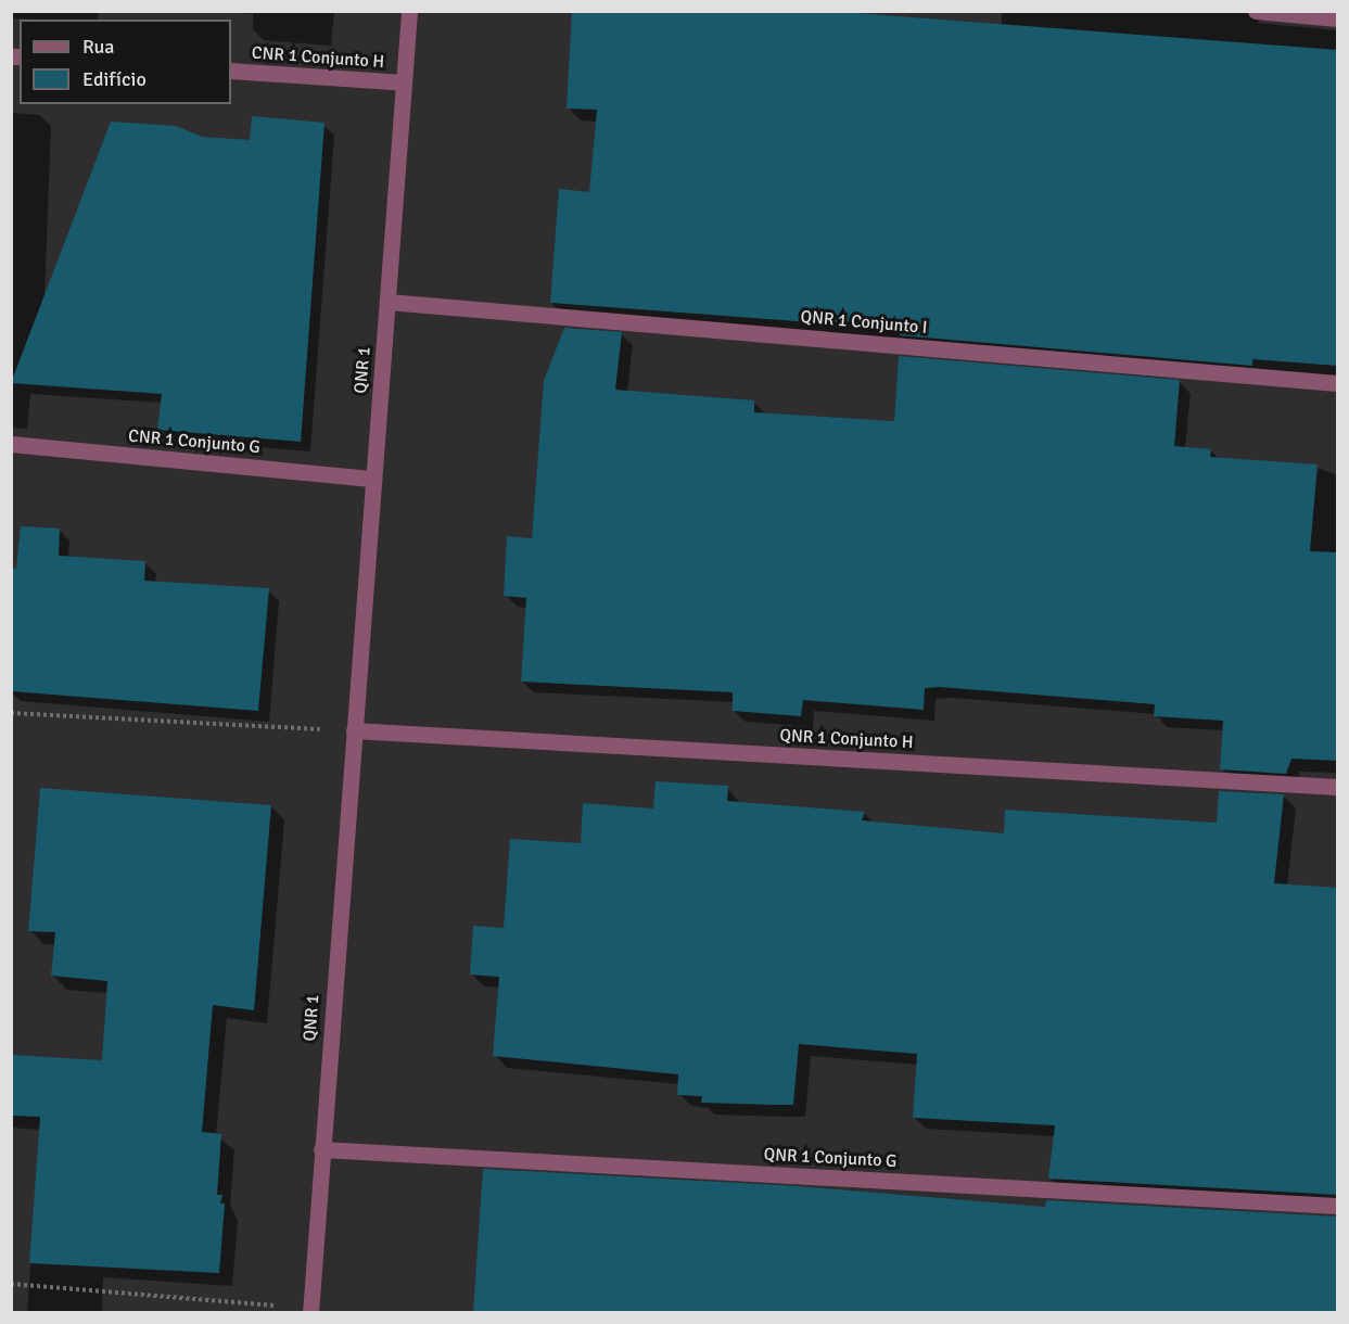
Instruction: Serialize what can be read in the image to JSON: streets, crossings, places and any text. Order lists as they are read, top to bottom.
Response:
{
  "streets": {
    "street": [
      "CNR 1 Conjunto H",
      "QNR 1 Conjunto I",
      "QNR 1",
      "CNR 1 Conjunto G",
      "QNR 1 Conjunto H",
      "QNR 1 Conjunto G"
    ]
  },
  "crossings": [
    ["CNR 1 Conjunto H", "QNR 1"],
    ["QNR 1 Conjunto I", "QNR 1"],
    ["QNR 1", "CNR 1 Conjunto G"],
    ["QNR 1", "QNR 1 Conjunto H"],
    ["QNR 1", "QNR 1 Conjunto G"]
  ],
  "legend": ["Rua", "Edifício"]
}
